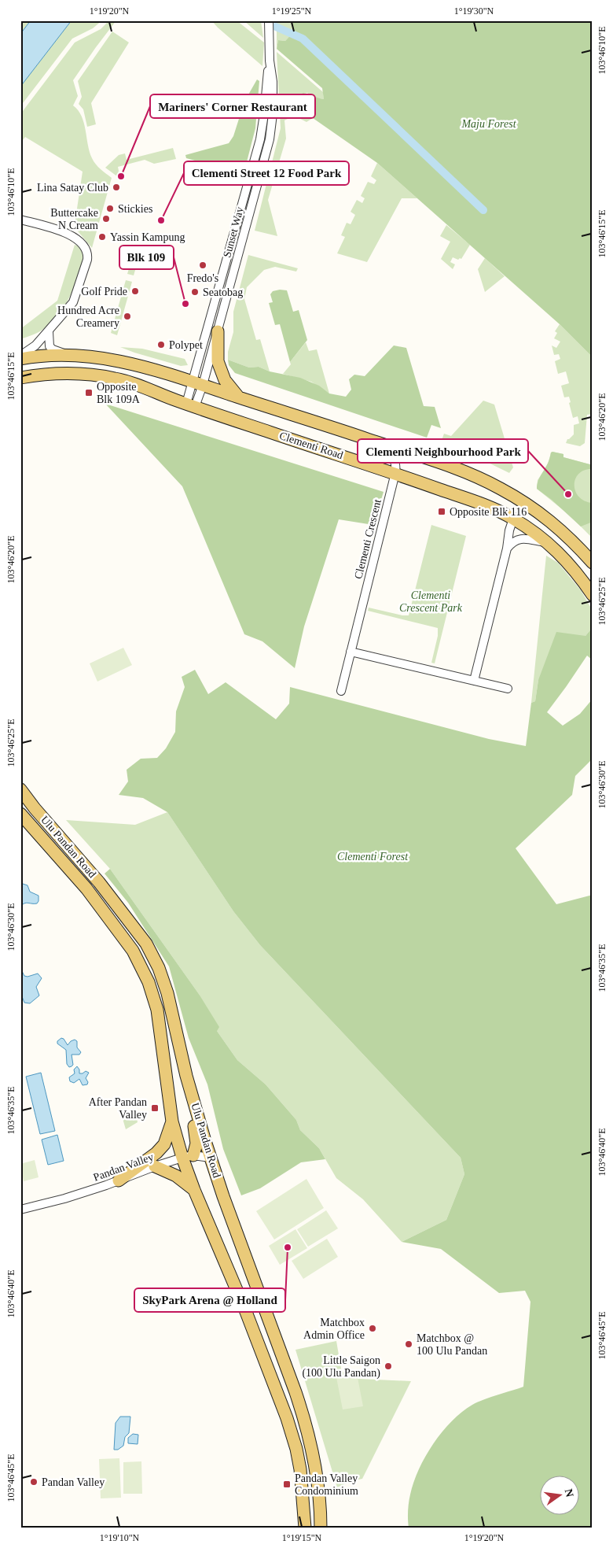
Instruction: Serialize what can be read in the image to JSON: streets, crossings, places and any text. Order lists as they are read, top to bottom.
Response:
{
  "streets": {
    "main road": ["Clementi Road", "Ulu Pandan Road"],
    "street": ["Sunset Way", "Clementi Crescent", "Pandan Valley"]
  },
  "crossings": [
    ["Sunset Way", "Clementi Road"],
    ["Clementi Road", "Clementi Crescent"],
    ["Ulu Pandan Road", "Pandan Valley"]
  ],
  "parks": ["Maju Forest", "Clementi Crescent Park", "Clementi Forest"],
  "places": {
    "other": [
      "Mariners' Corner Restaurant",
      "Lina Satay Club",
      "Stickies",
      "Buttercake N Cream",
      "Clementi Street 12 Food Park",
      "Yassin Kampung",
      "Fredo's",
      "Golf Pride",
      "Seatobag",
      "Blk 109",
      "Hundred Acre Creamery",
      "Polypet",
      "Clementi Neighbourhood Park",
      "SkyPark Arena @ Holland",
      "Matchbox Admin Office",
      "Matchbox @ 100 Ulu Pandan",
      "Little Saigon (100 Ulu Pandan)",
      "Pandan Valley"
    ],
    "transit": [
      "Opposite Blk 109A",
      "Opposite Blk 116",
      "After Pandan Valley",
      "Pandan Valley Condominium"
    ]
  },
  "north": "right",
  "coordinates": [
    "1°19'20\"N",
    "1°19'25\"N",
    "1°19'30\"N",
    "103°46'10\"E",
    "103°46'15\"E",
    "103°46'20\"E",
    "103°46'25\"E",
    "103°46'30\"E",
    "103°46'35\"E",
    "103°46'40\"E",
    "103°46'45\"E",
    "1°19'10\"N",
    "1°19'15\"N"
  ]
}
